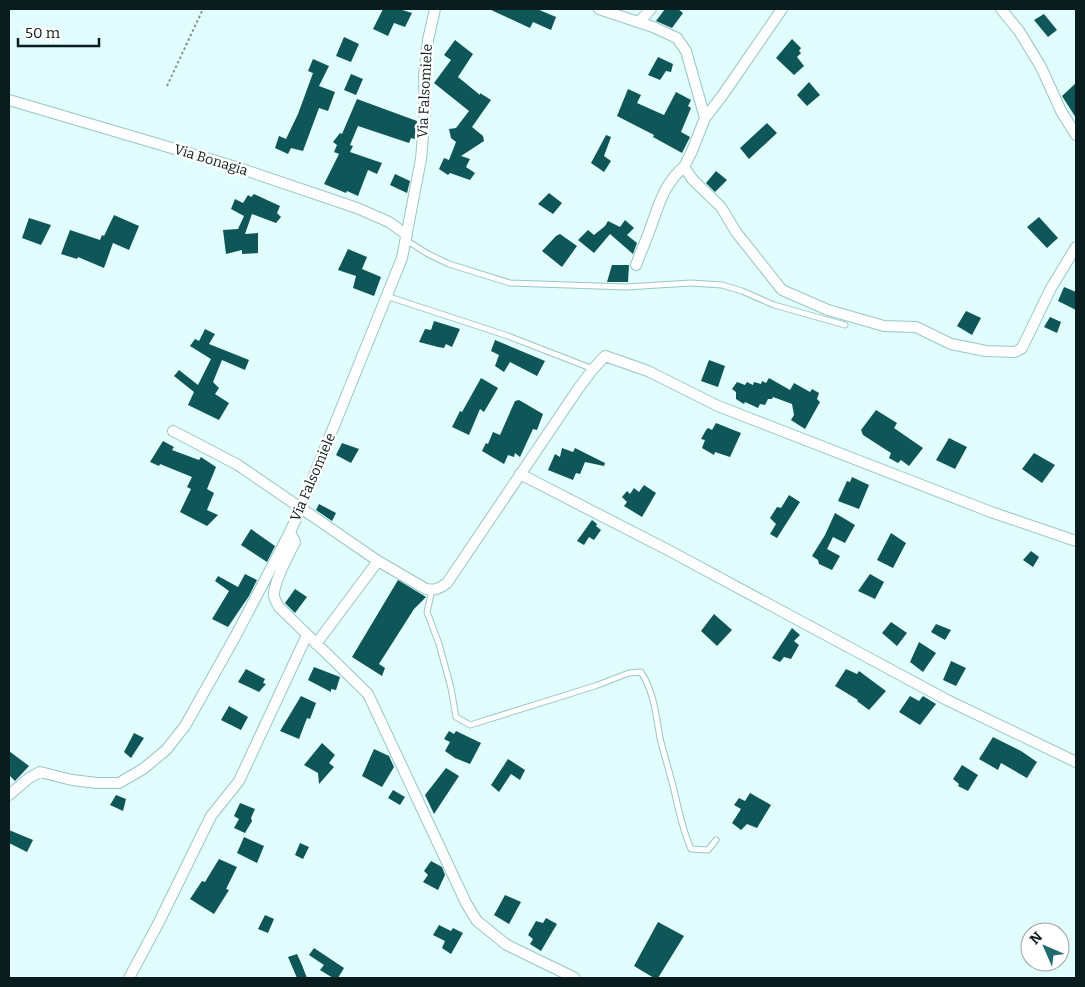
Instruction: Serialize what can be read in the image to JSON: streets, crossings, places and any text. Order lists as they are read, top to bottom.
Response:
{
  "streets": {
    "street": ["Via Falsomiele", "Via Bonagia"]
  },
  "crossings": [
    ["Via Falsomiele", "Via Bonagia"]
  ],
  "scale_bar": "50 m",
  "north": "top left"
}
